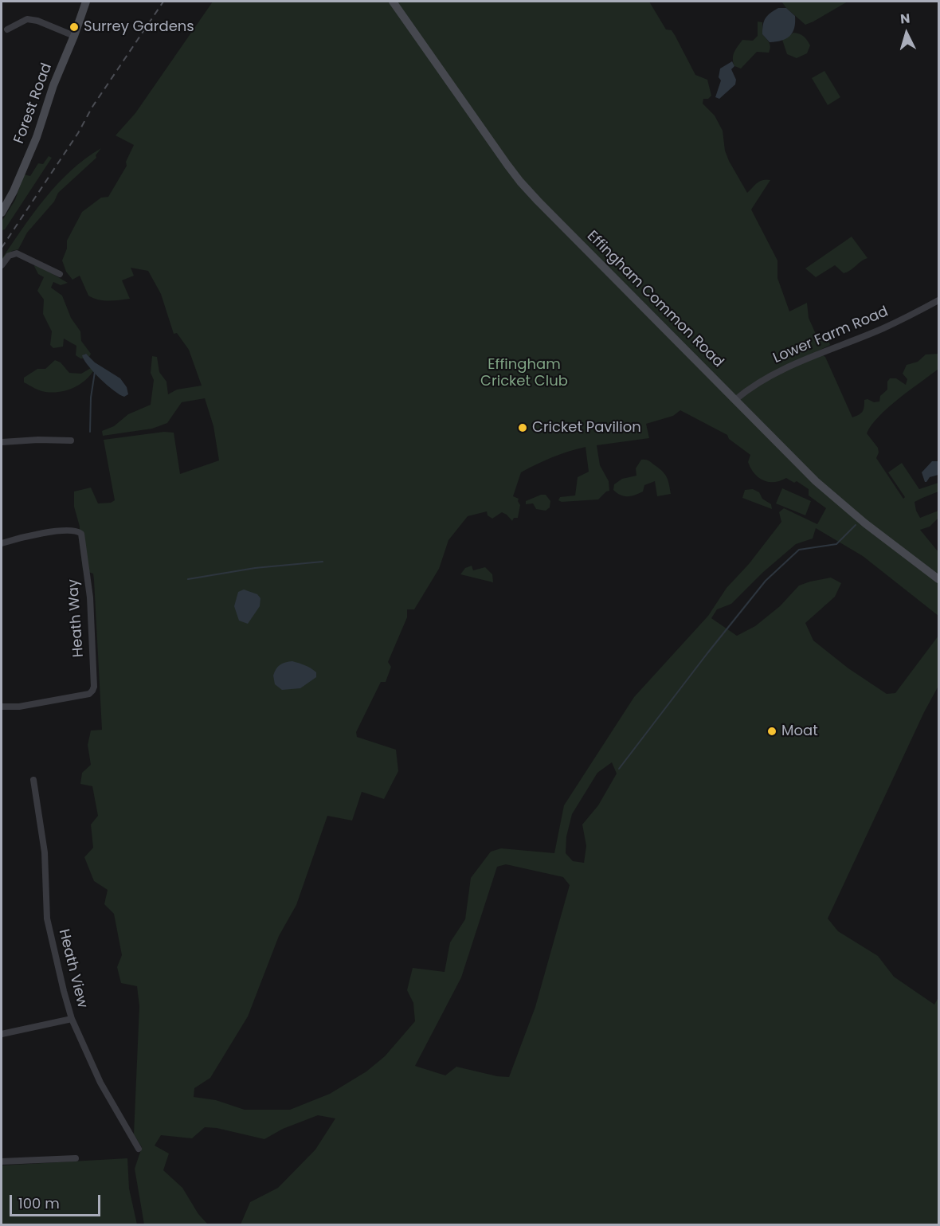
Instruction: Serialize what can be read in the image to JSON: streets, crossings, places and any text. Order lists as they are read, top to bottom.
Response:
{
  "streets": {
    "street": [
      "Forest Road",
      "Effingham Common Road",
      "Lower Farm Road",
      "Heath Way",
      "Heath View"
    ]
  },
  "crossings": [
    ["Effingham Common Road", "Lower Farm Road"]
  ],
  "parks": ["Effingham Cricket Club"],
  "places": ["Surrey Gardens", "Cricket Pavilion", "Moat"],
  "scale_bar": "100 m",
  "north": "top"
}
